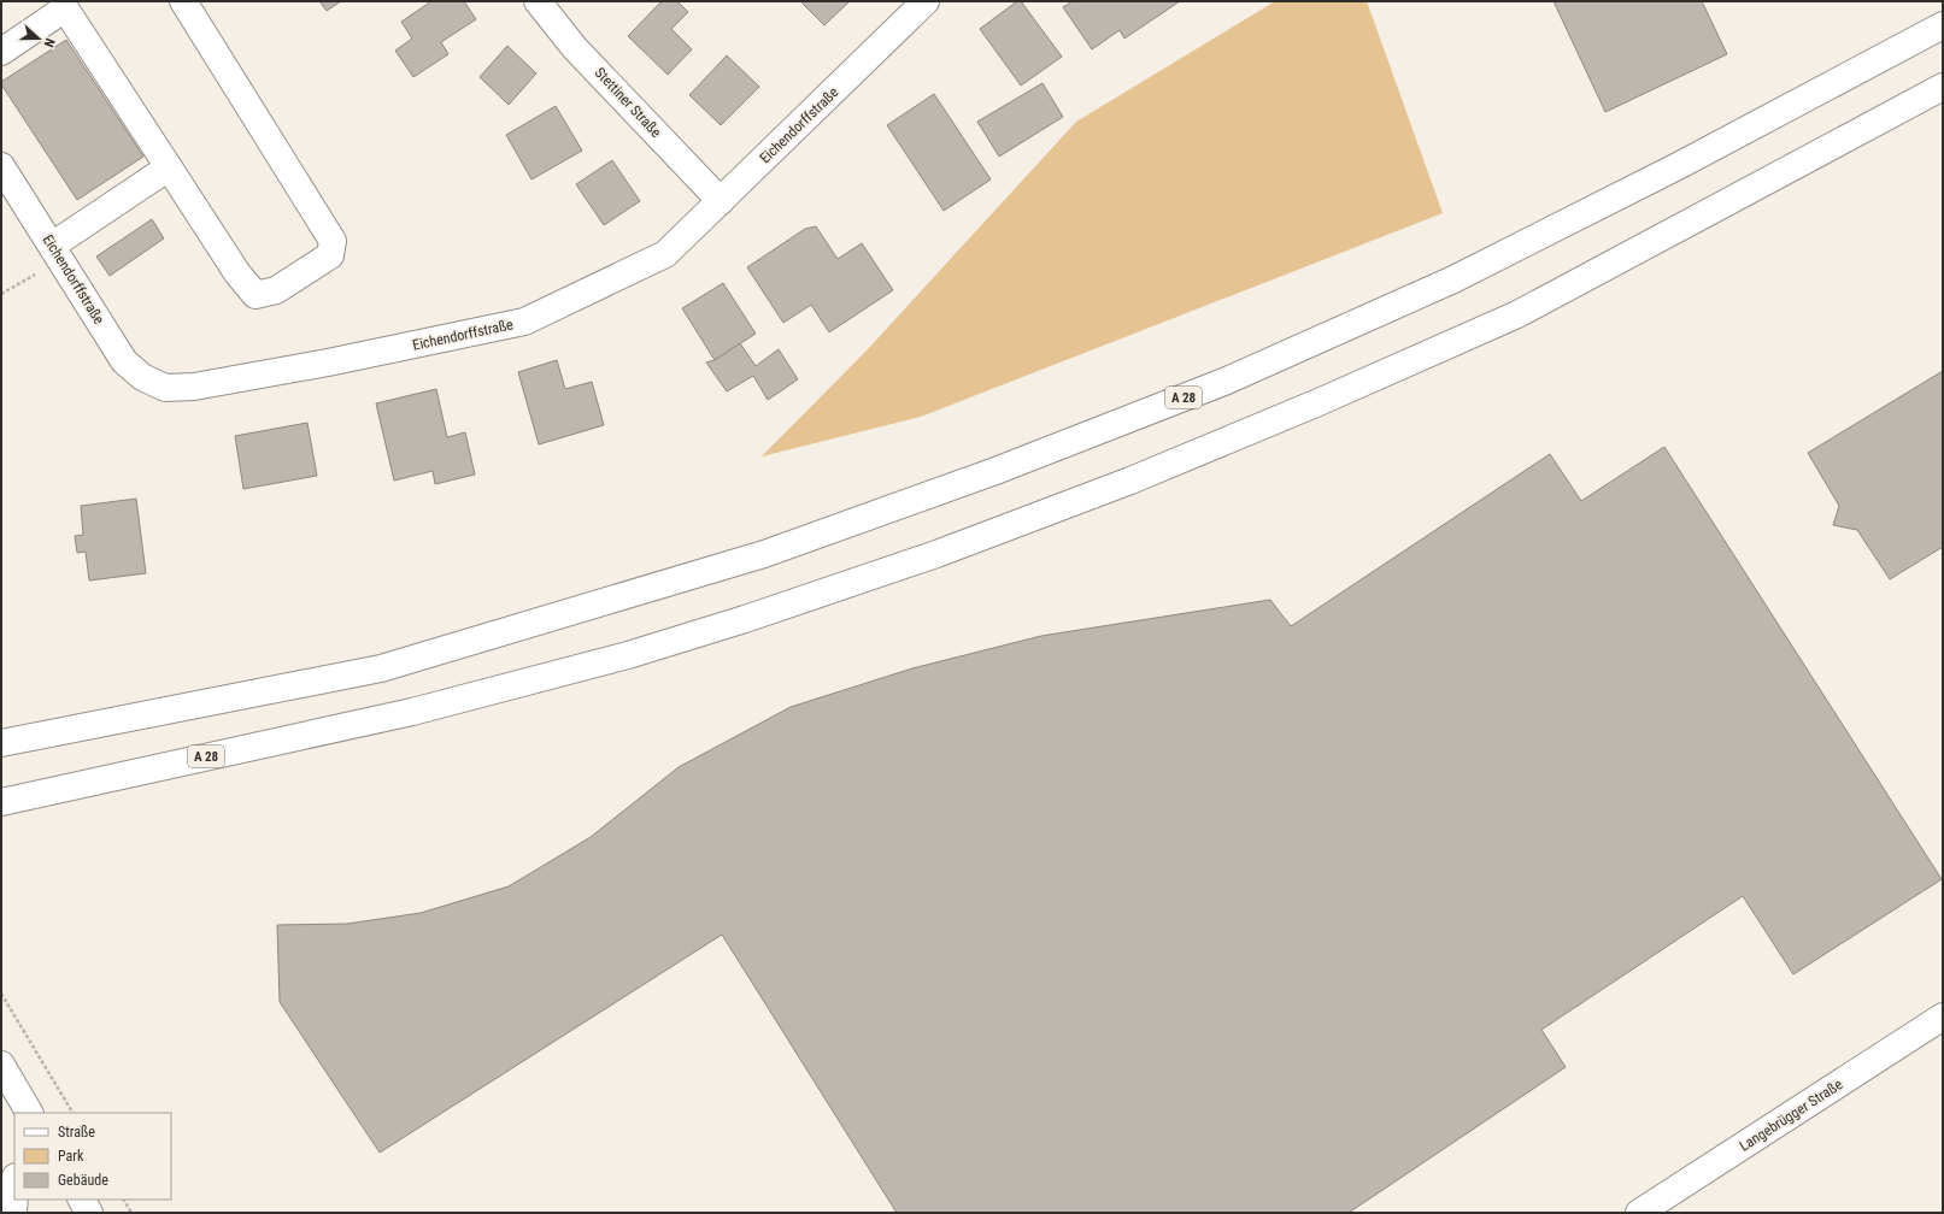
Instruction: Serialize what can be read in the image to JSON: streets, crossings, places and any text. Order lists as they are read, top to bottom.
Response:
{
  "streets": {
    "main road": [
      "Stettiner Straße",
      "Eichendorffstraße",
      "A 28",
      "Langebrügger Straße"
    ]
  },
  "crossings": [
    ["Stettiner Straße", "Eichendorffstraße"]
  ],
  "legend": ["Straße", "Park", "Gebäude"],
  "north": "right"
}
